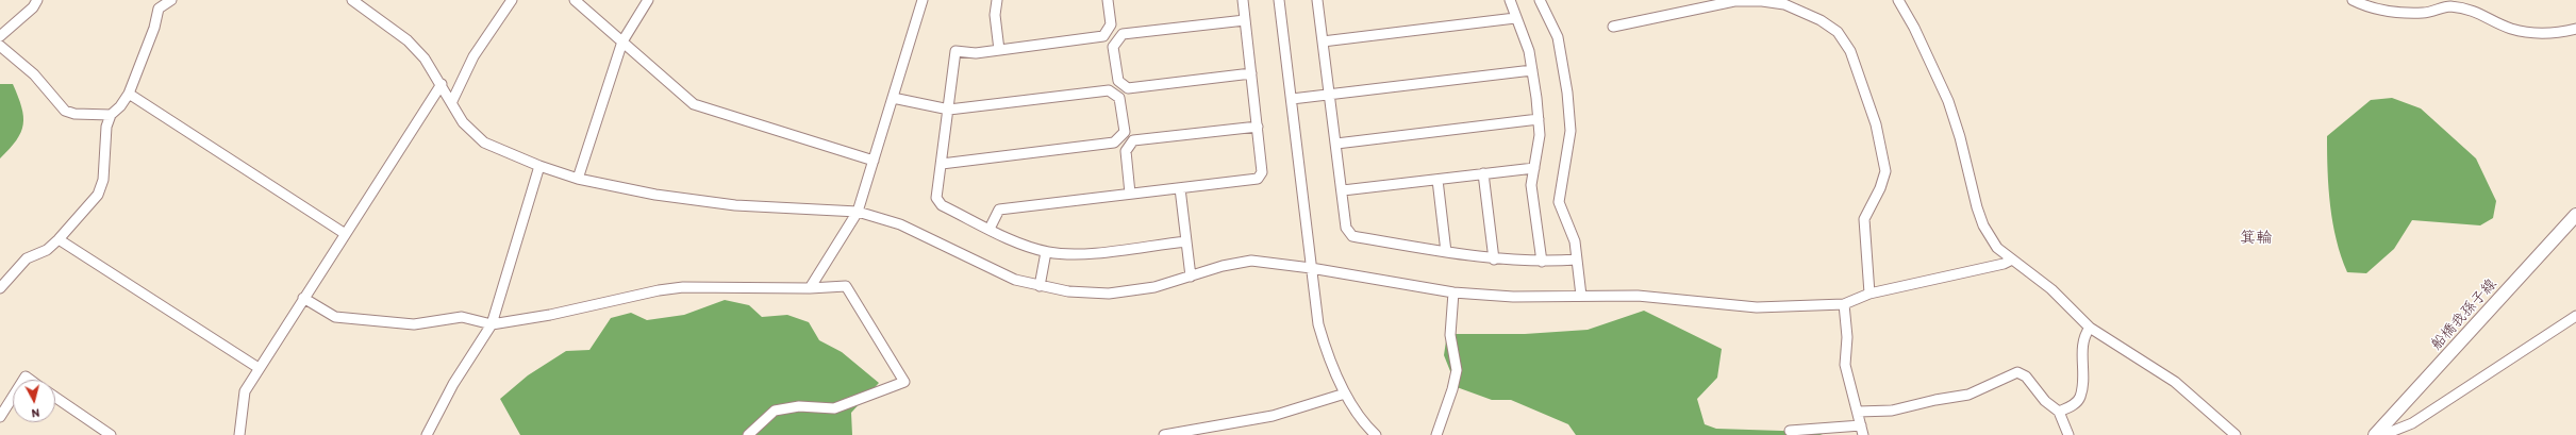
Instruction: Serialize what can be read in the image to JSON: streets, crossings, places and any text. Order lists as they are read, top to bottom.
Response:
{
  "streets": {
    "main road": ["船橋我孫子線"]
  },
  "districts": ["箕輪"],
  "north": "bottom"
}
